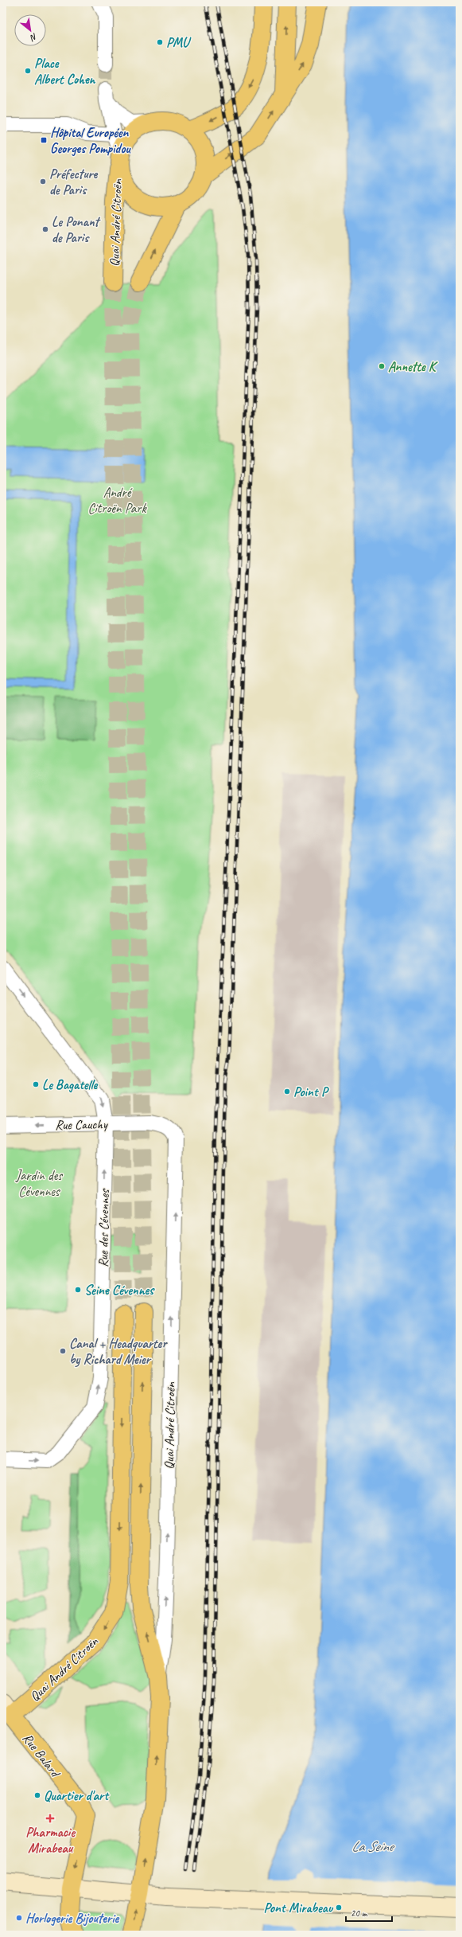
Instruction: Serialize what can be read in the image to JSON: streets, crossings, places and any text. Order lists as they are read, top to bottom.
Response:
{
  "streets": {
    "main road": ["Quai André Citroën", "Rue Balard"],
    "street": ["Rue Cauchy", "Rue des Cévennes"]
  },
  "crossings": [
    ["Quai André Citroën", "Rue Cauchy"],
    ["Quai André Citroën", "Rue Balard"],
    ["Rue Cauchy", "Rue des Cévennes"]
  ],
  "one_way": ["Rue Cauchy", "Rue Balard"],
  "water": ["La Seine"],
  "parks": ["André Citroën Park", "Jardin des Cévennes"],
  "places": {
    "other": [
      "PMU",
      "Place Albert Cohen",
      "Préfecture de Paris",
      "Le Ponant de Paris",
      "Annette K",
      "Le Bagatelle",
      "Point P",
      "Seine Cévennes",
      "Canal + Headquarter by Richard Meier",
      "Quartier d'art",
      "Pont Mirabeau",
      "Horlogerie Bijouterie"
    ],
    "transit": ["Hôpital Européen Georges Pompidou"],
    "health": ["Pharmacie Mirabeau"]
  },
  "scale_bar": "20 m",
  "north": "bottom right"
}
